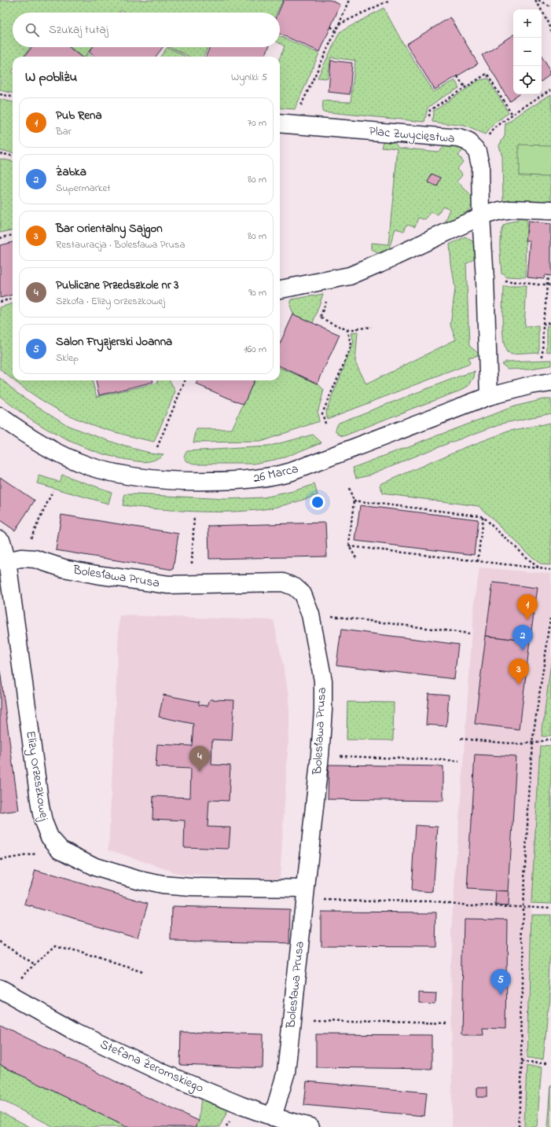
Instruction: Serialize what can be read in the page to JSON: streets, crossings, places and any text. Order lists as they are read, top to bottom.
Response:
{
  "streets": {
    "street": [
      "Plac Zwycięstwa",
      "26 Marca",
      "Bolesława Prusa",
      "Elizy Orzeszkowej",
      "Stefana Żeromskiego"
    ]
  },
  "crossings": [
    ["Plac Zwycięstwa", "26 Marca"],
    ["Bolesława Prusa", "Elizy Orzeszkowej"],
    ["Bolesława Prusa", "Stefana Żeromskiego"]
  ],
  "page": {
    "map_buttons": ["+", "−"],
    "search": "Szukaj tutaj",
    "heading": ["W pobliżu", "Wyniki: 5"],
    "list": [
      {
        "mark": "1",
        "name": "Pub Rena",
        "note": "Bar",
        "value": "70 m"
      },
      {
        "mark": "2",
        "name": "Żabka",
        "note": "Supermarket",
        "value": "80 m"
      },
      {
        "mark": "3",
        "name": "Bar Orientalny Sajgon",
        "note": "Restauracja · Bolesława Prusa",
        "value": "80 m"
      },
      {
        "mark": "4",
        "name": "Publiczne Przedszkole nr 3",
        "note": "Szkoła · Elizy Orzeszkowej",
        "value": "90 m"
      },
      {
        "mark": "5",
        "name": "Salon Fryzjerski Joanna",
        "note": "Sklep",
        "value": "160 m"
      }
    ],
    "pins": [
      "1",
      "2",
      "3",
      "4",
      "5"
    ]
  }
}
